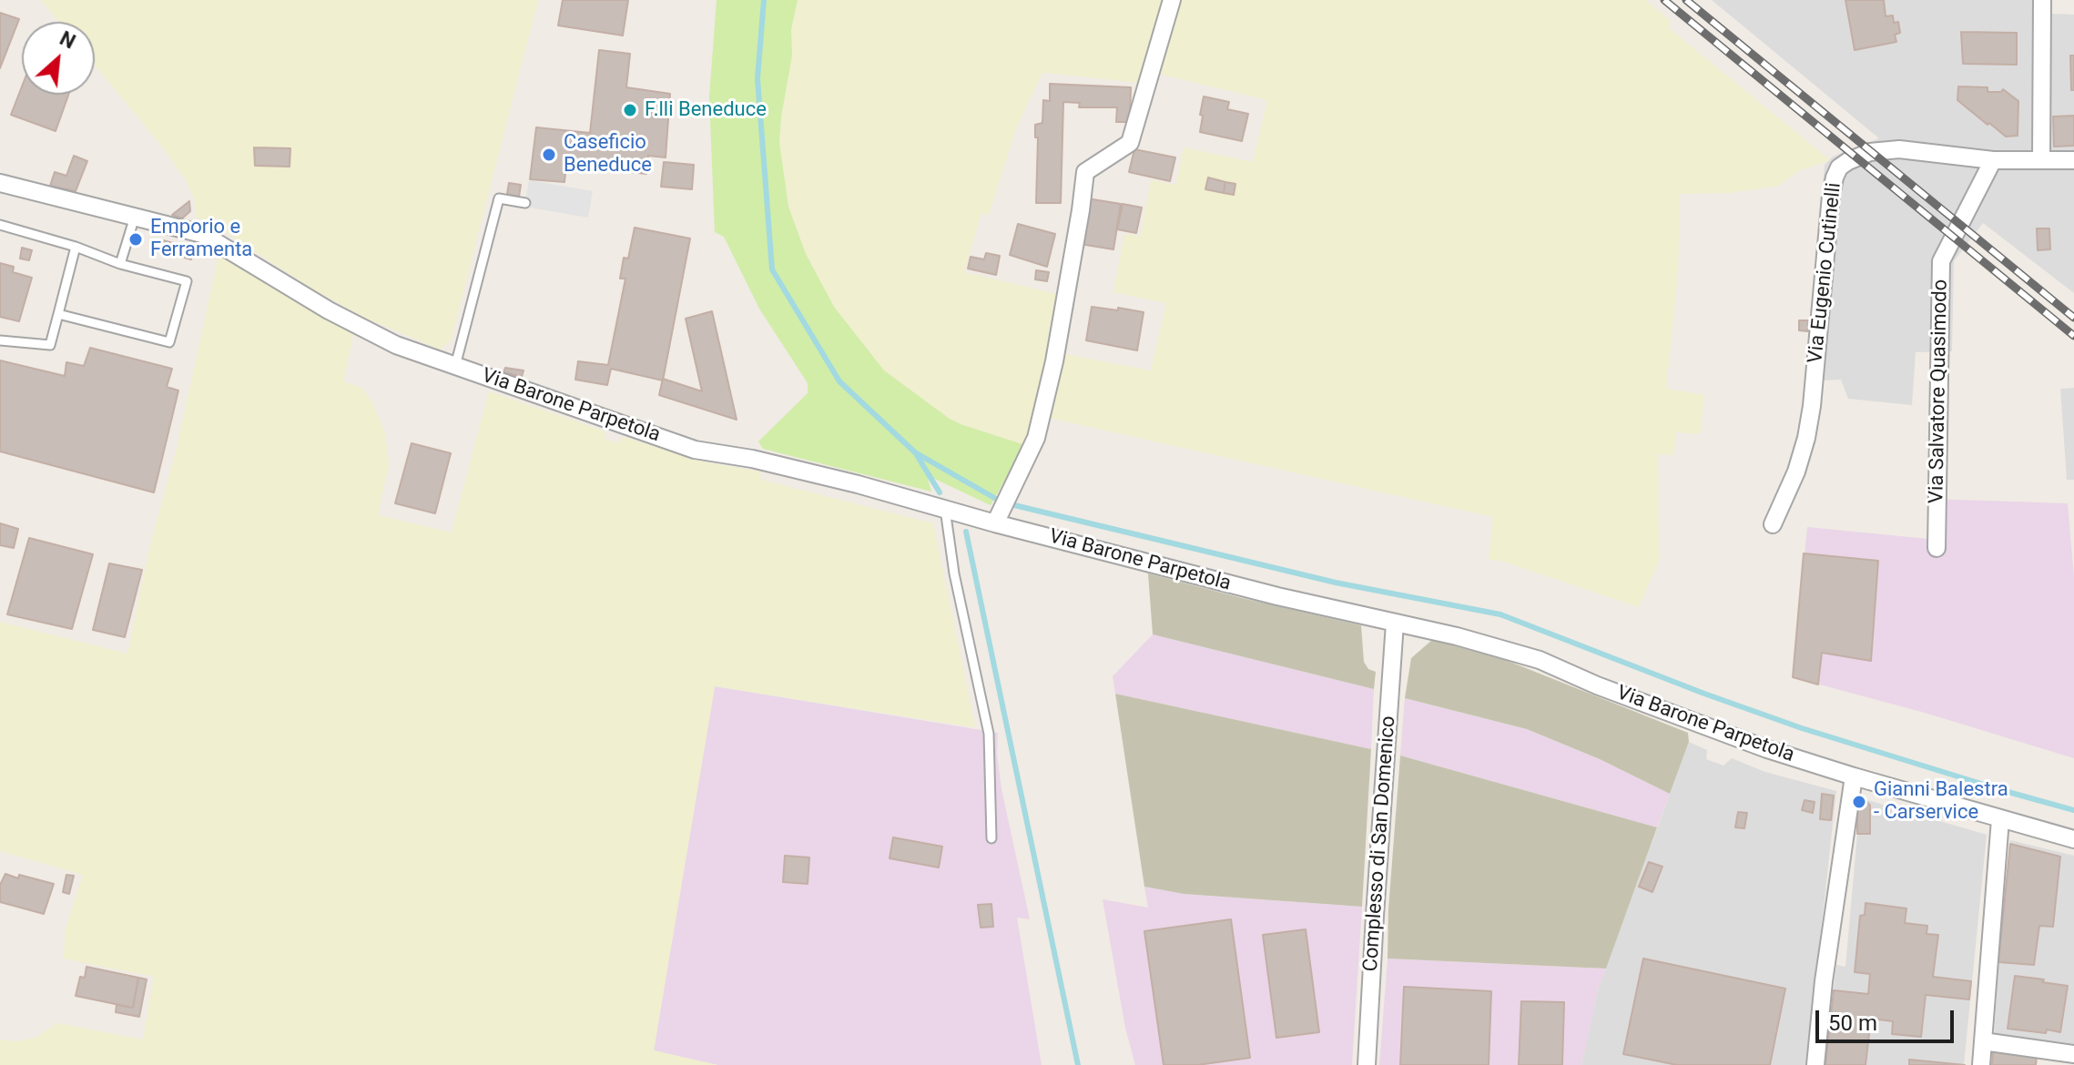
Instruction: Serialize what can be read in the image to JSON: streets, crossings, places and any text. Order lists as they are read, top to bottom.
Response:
{
  "streets": {
    "street": [
      "Via Eugenio Cutinelli",
      "Via Salvatore Quasimodo",
      "Via Barone Parpetola",
      "Complesso di San Domenico"
    ]
  },
  "crossings": [
    ["Via Eugenio Cutinelli", "Via Salvatore Quasimodo"],
    ["Via Barone Parpetola", "Complesso di San Domenico"]
  ],
  "places": [
    "F.lli Beneduce",
    "Caseficio Beneduce",
    "Emporio e Ferramenta",
    "Gianni Balestra - Carservice"
  ],
  "scale_bar": "50 m",
  "north": "top right"
}
